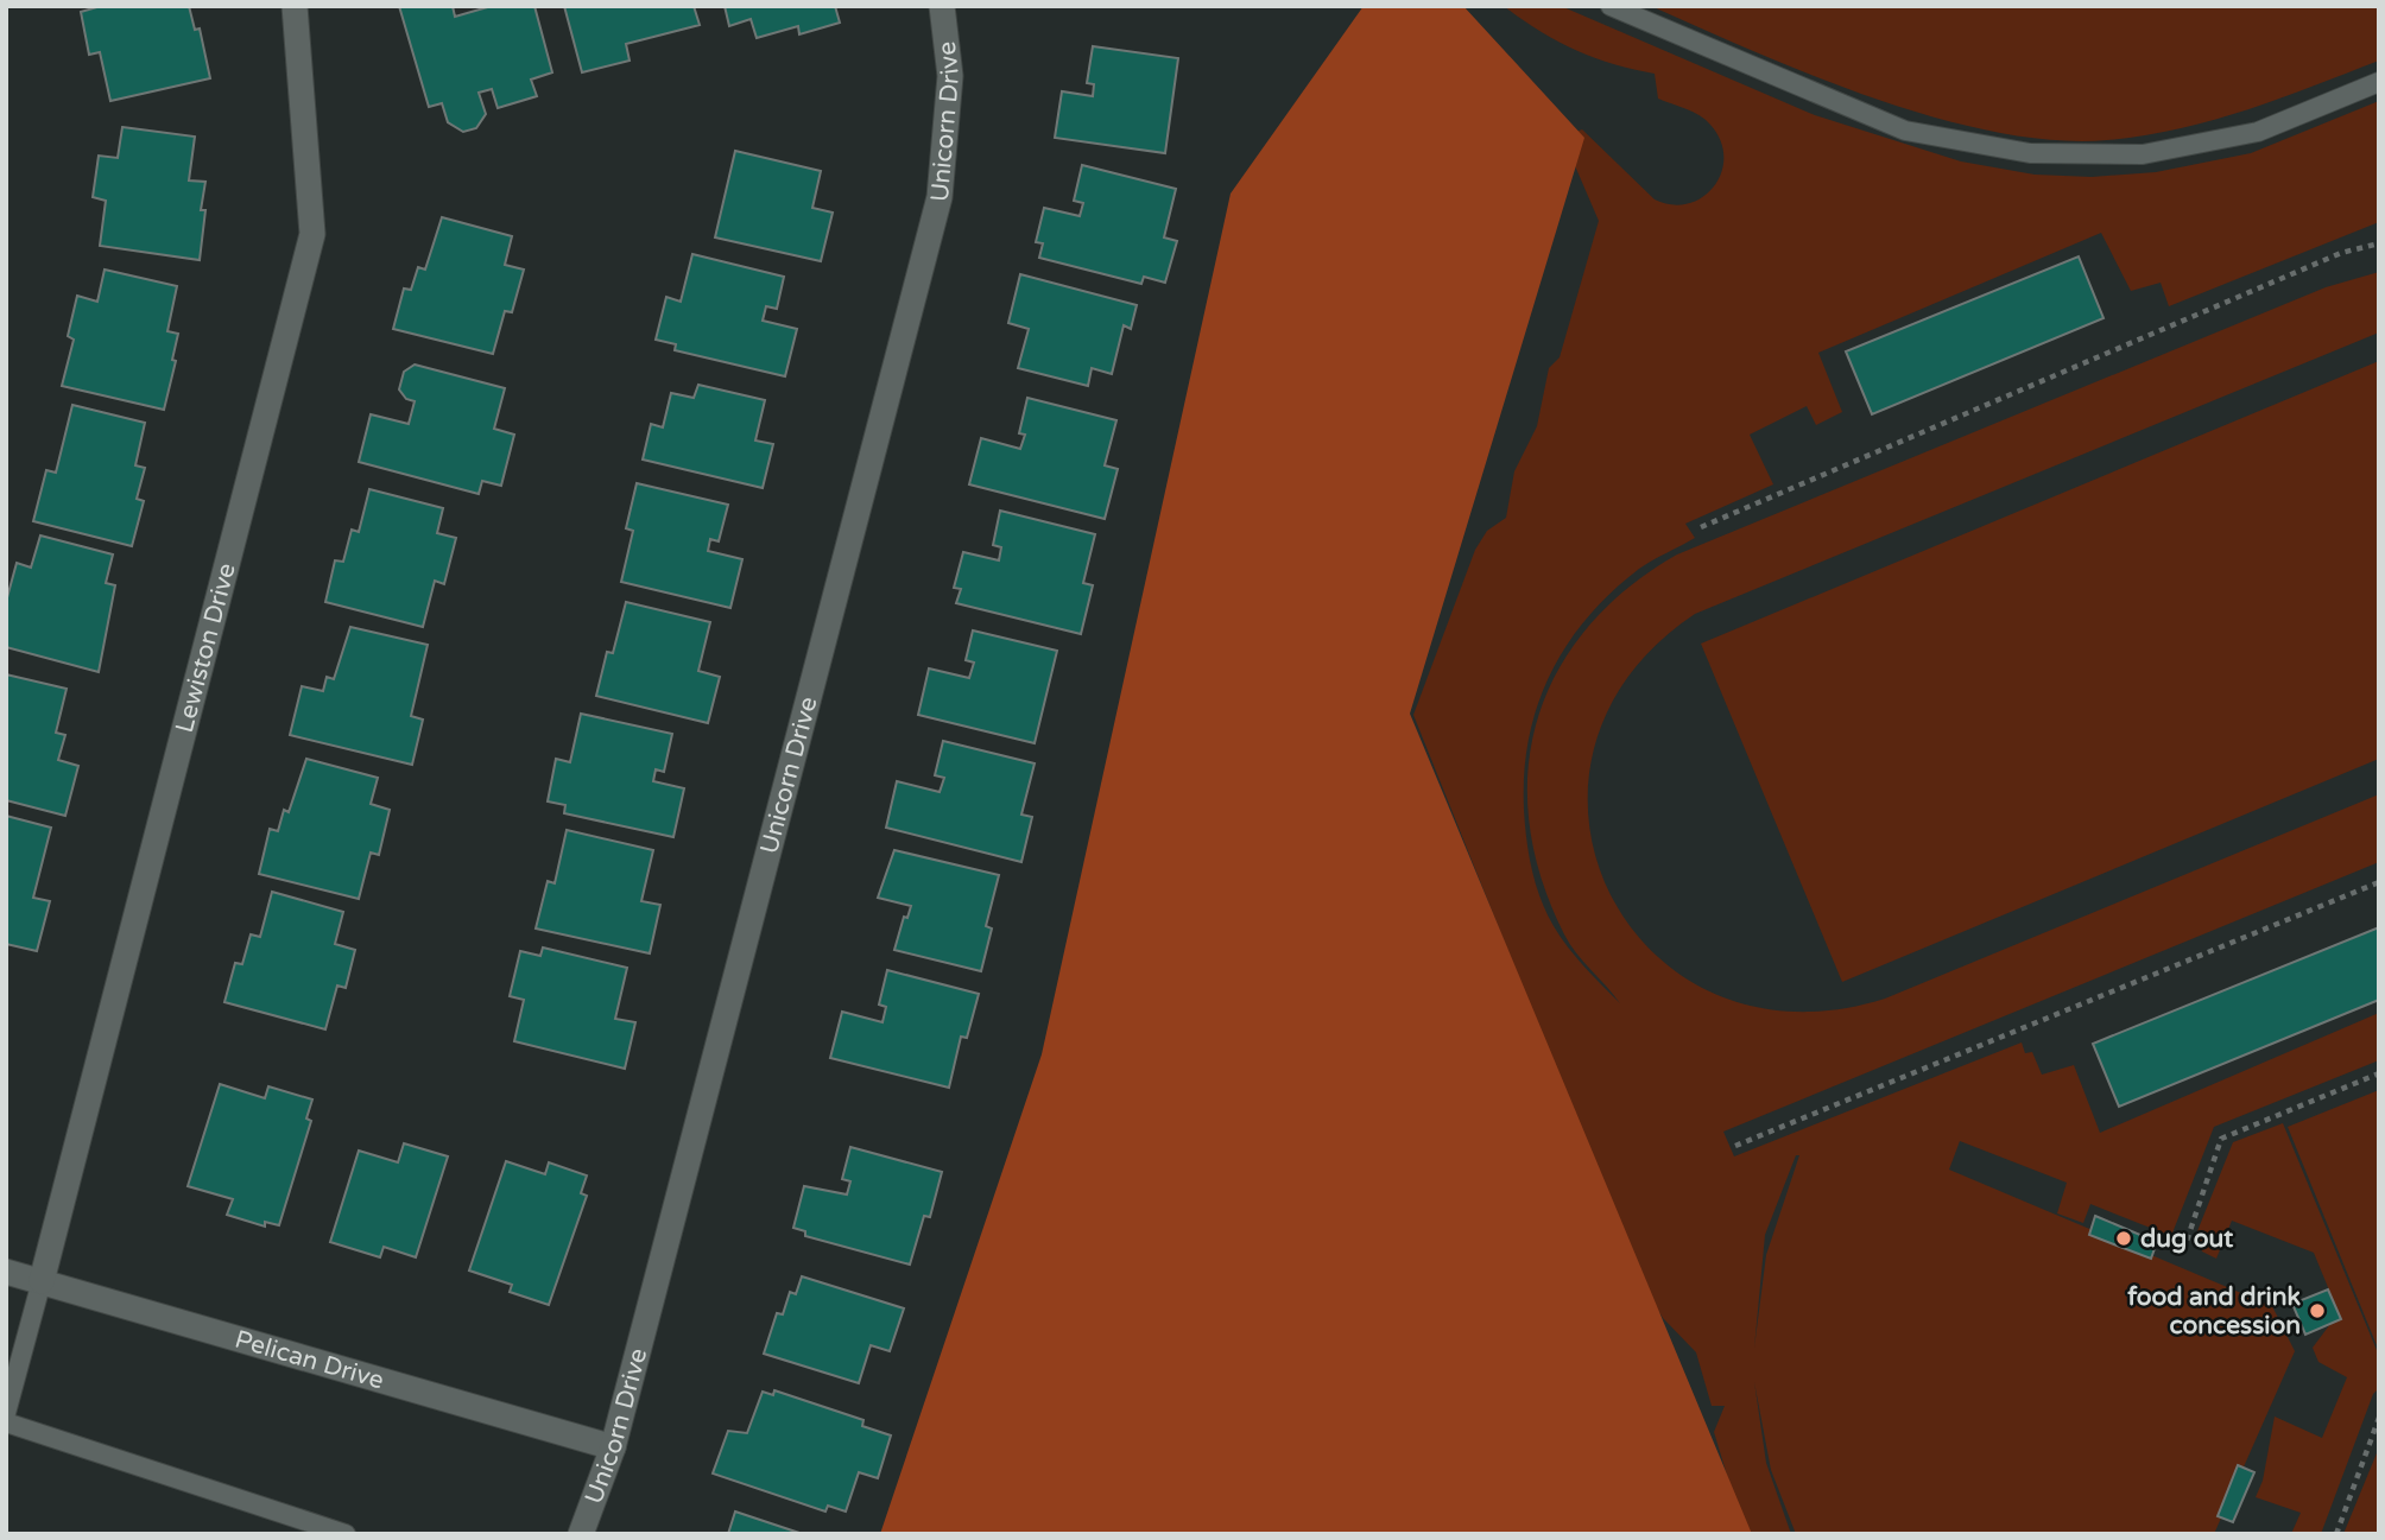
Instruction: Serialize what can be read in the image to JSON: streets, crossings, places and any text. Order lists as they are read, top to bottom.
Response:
{
  "streets": {
    "street": ["Unicorn Drive", "Lewiston Drive", "Pelican Drive"]
  },
  "crossings": [
    ["Unicorn Drive", "Pelican Drive"],
    ["Lewiston Drive", "Pelican Drive"]
  ],
  "places": ["dug out", "food and drink concession"]
}
